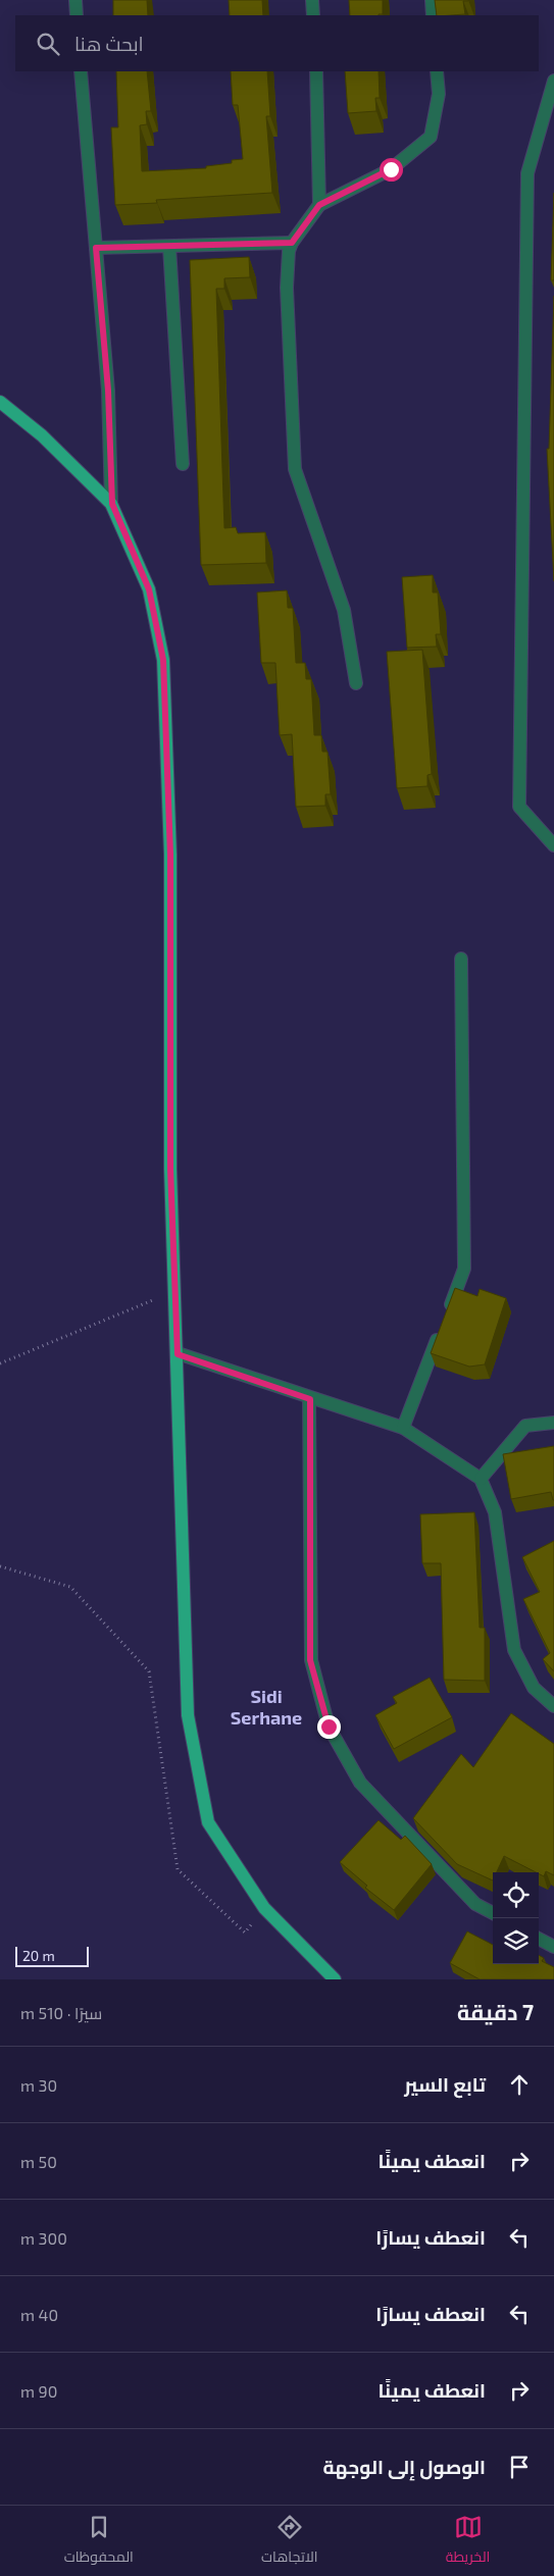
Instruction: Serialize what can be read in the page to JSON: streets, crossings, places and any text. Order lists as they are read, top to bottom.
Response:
{
  "districts": ["Sidi Serhane"],
  "scale_bar": "20 m",
  "page": {
    "search": "ابحث هنا",
    "scale": "20 m",
    "heading": ["7 دقيقة", "سيرًا · 510 m"],
    "list": [
      ["تابع السير", "30 m"],
      ["انعطف يمينًا", "50 m"],
      ["انعطف يسارًا", "300 m"],
      ["انعطف يسارًا", "40 m"],
      ["انعطف يمينًا", "90 m"],
      "الوصول إلى الوجهة"
    ],
    "nav": ["الخريطة", "الاتجاهات", "المحفوظات"]
  }
}
